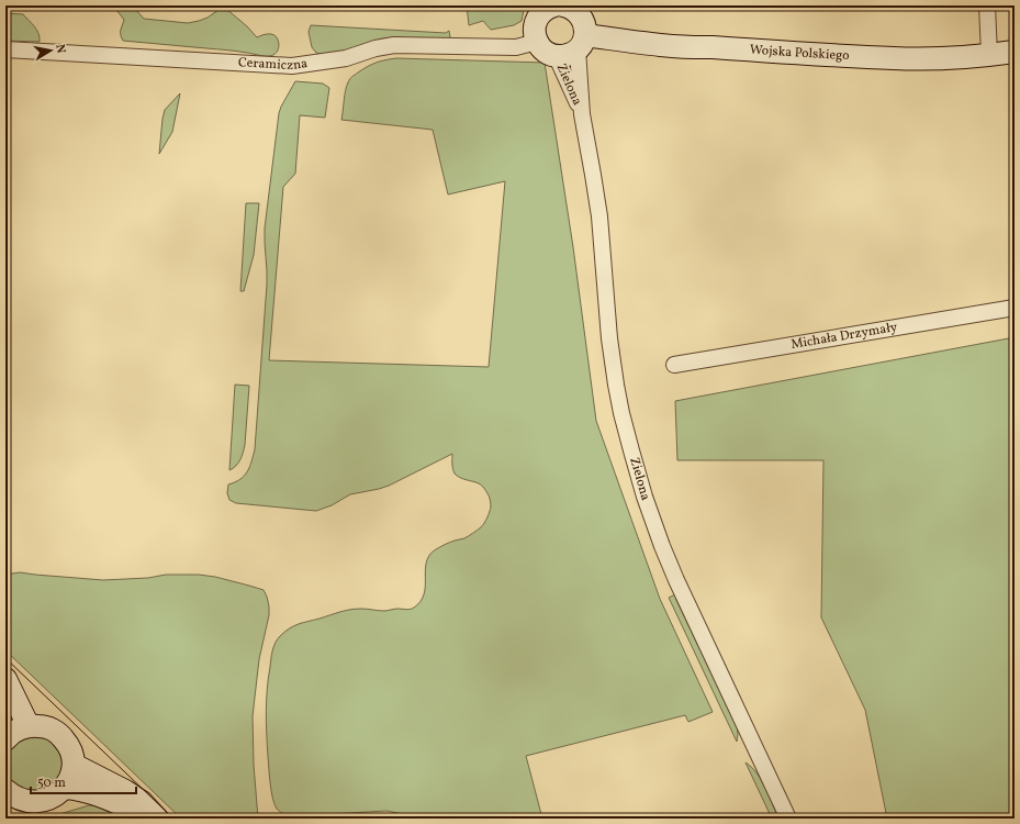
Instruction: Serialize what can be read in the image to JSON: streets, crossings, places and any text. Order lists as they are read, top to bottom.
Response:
{
  "streets": {
    "street": [
      "Wojska Polskiego",
      "Ceramiczna",
      "Zielona",
      "Michała Drzymały"
    ]
  },
  "crossings": [
    ["Wojska Polskiego", "Ceramiczna"],
    ["Wojska Polskiego", "Zielona"],
    ["Ceramiczna", "Zielona"]
  ],
  "scale_bar": "50 m",
  "north": "right"
}
